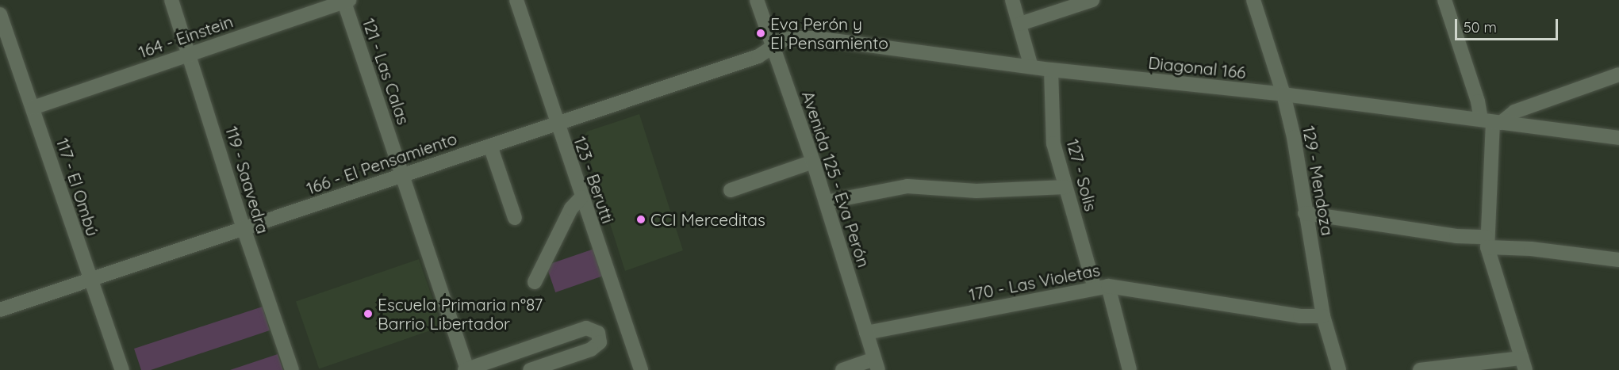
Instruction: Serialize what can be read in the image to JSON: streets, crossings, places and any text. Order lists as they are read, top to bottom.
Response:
{
  "streets": {
    "street": [
      "164 - Einstein",
      "Diagonal 166",
      "121 - Las Calas",
      "166 - El Pensamiento",
      "127 - Solis",
      "Avenida 125 - Eva Perón",
      "119 - Saavedra",
      "123 - Berutti",
      "129 - Mendoza",
      "117 - El Ombú",
      "170 - Las Violetas"
    ]
  },
  "crossings": [
    ["164 - Einstein", "121 - Las Calas"],
    ["164 - Einstein", "119 - Saavedra"],
    ["164 - Einstein", "117 - El Ombú"],
    ["Diagonal 166", "166 - El Pensamiento"],
    ["Diagonal 166", "127 - Solis"],
    ["Diagonal 166", "Avenida 125 - Eva Perón"],
    ["Diagonal 166", "129 - Mendoza"],
    ["121 - Las Calas", "166 - El Pensamiento"],
    ["166 - El Pensamiento", "Avenida 125 - Eva Perón"],
    ["166 - El Pensamiento", "119 - Saavedra"],
    ["166 - El Pensamiento", "123 - Berutti"],
    ["166 - El Pensamiento", "117 - El Ombú"],
    ["127 - Solis", "170 - Las Violetas"],
    ["Avenida 125 - Eva Perón", "170 - Las Violetas"],
    ["129 - Mendoza", "170 - Las Violetas"]
  ],
  "places": ["Eva Perón y El Pensamiento", "CCI Merceditas", "Escuela Primaria n°87 Barrio Libertador"],
  "scale_bar": "50 m"
}
